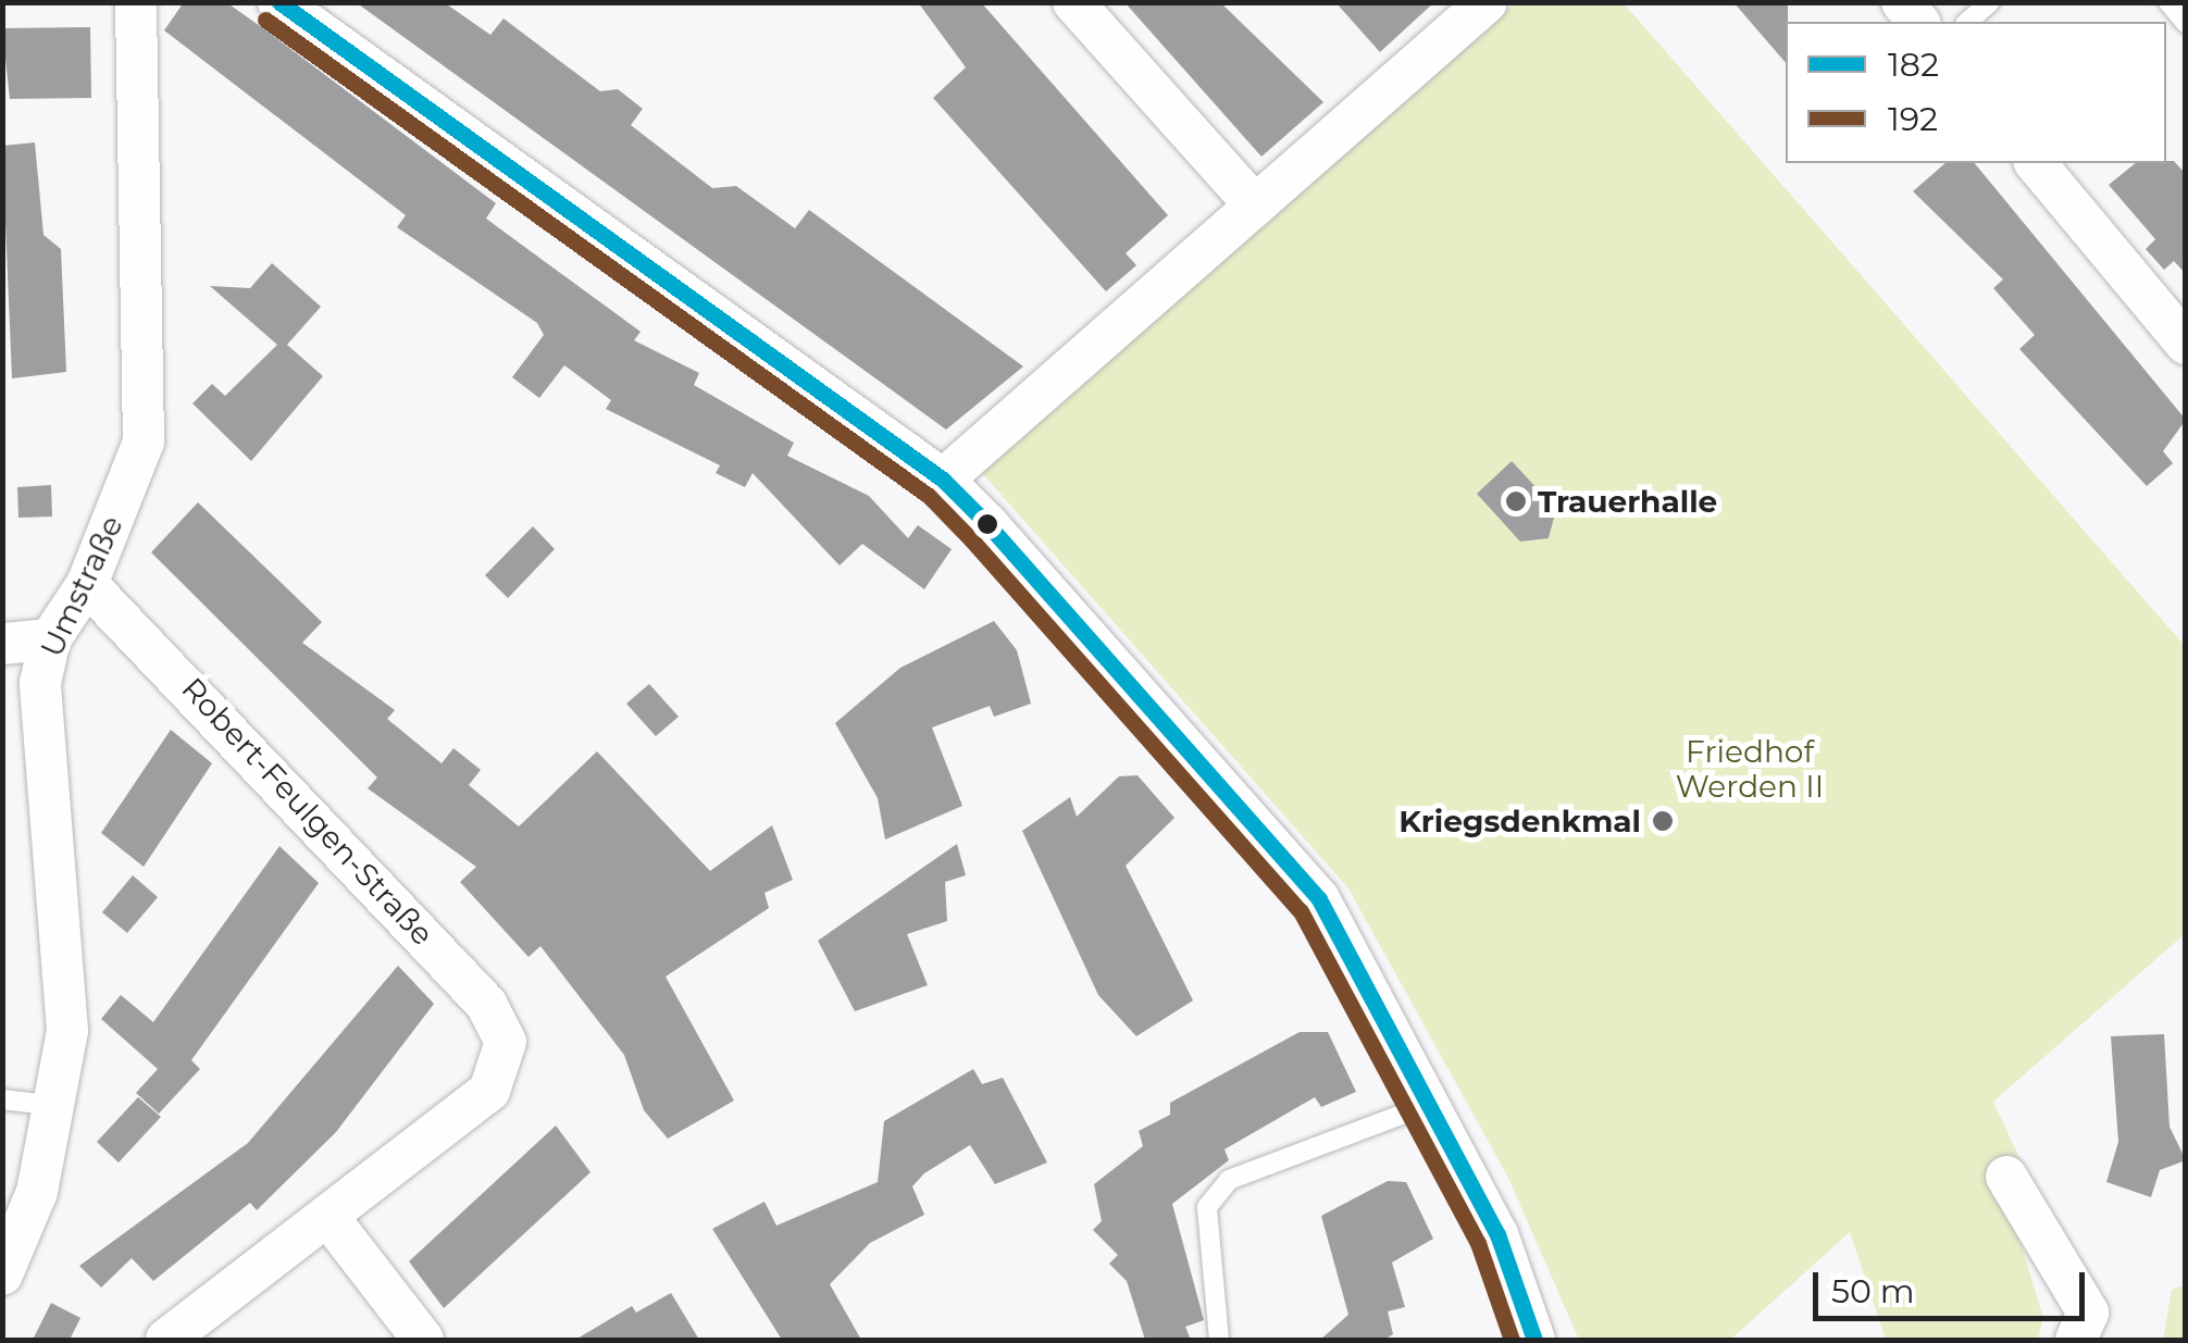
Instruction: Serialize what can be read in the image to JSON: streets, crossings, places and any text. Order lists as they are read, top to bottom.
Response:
{
  "streets": {
    "street": ["Umstraße", "Robert-Feulgen-Straße"]
  },
  "crossings": [
    ["Umstraße", "Robert-Feulgen-Straße"]
  ],
  "parks": ["Friedhof Werden II"],
  "places": ["Trauerhalle", "Kriegsdenkmal"],
  "lines": ["transit line 182", "transit line 192"],
  "legend": ["182", "192"],
  "scale_bar": "50 m"
}
